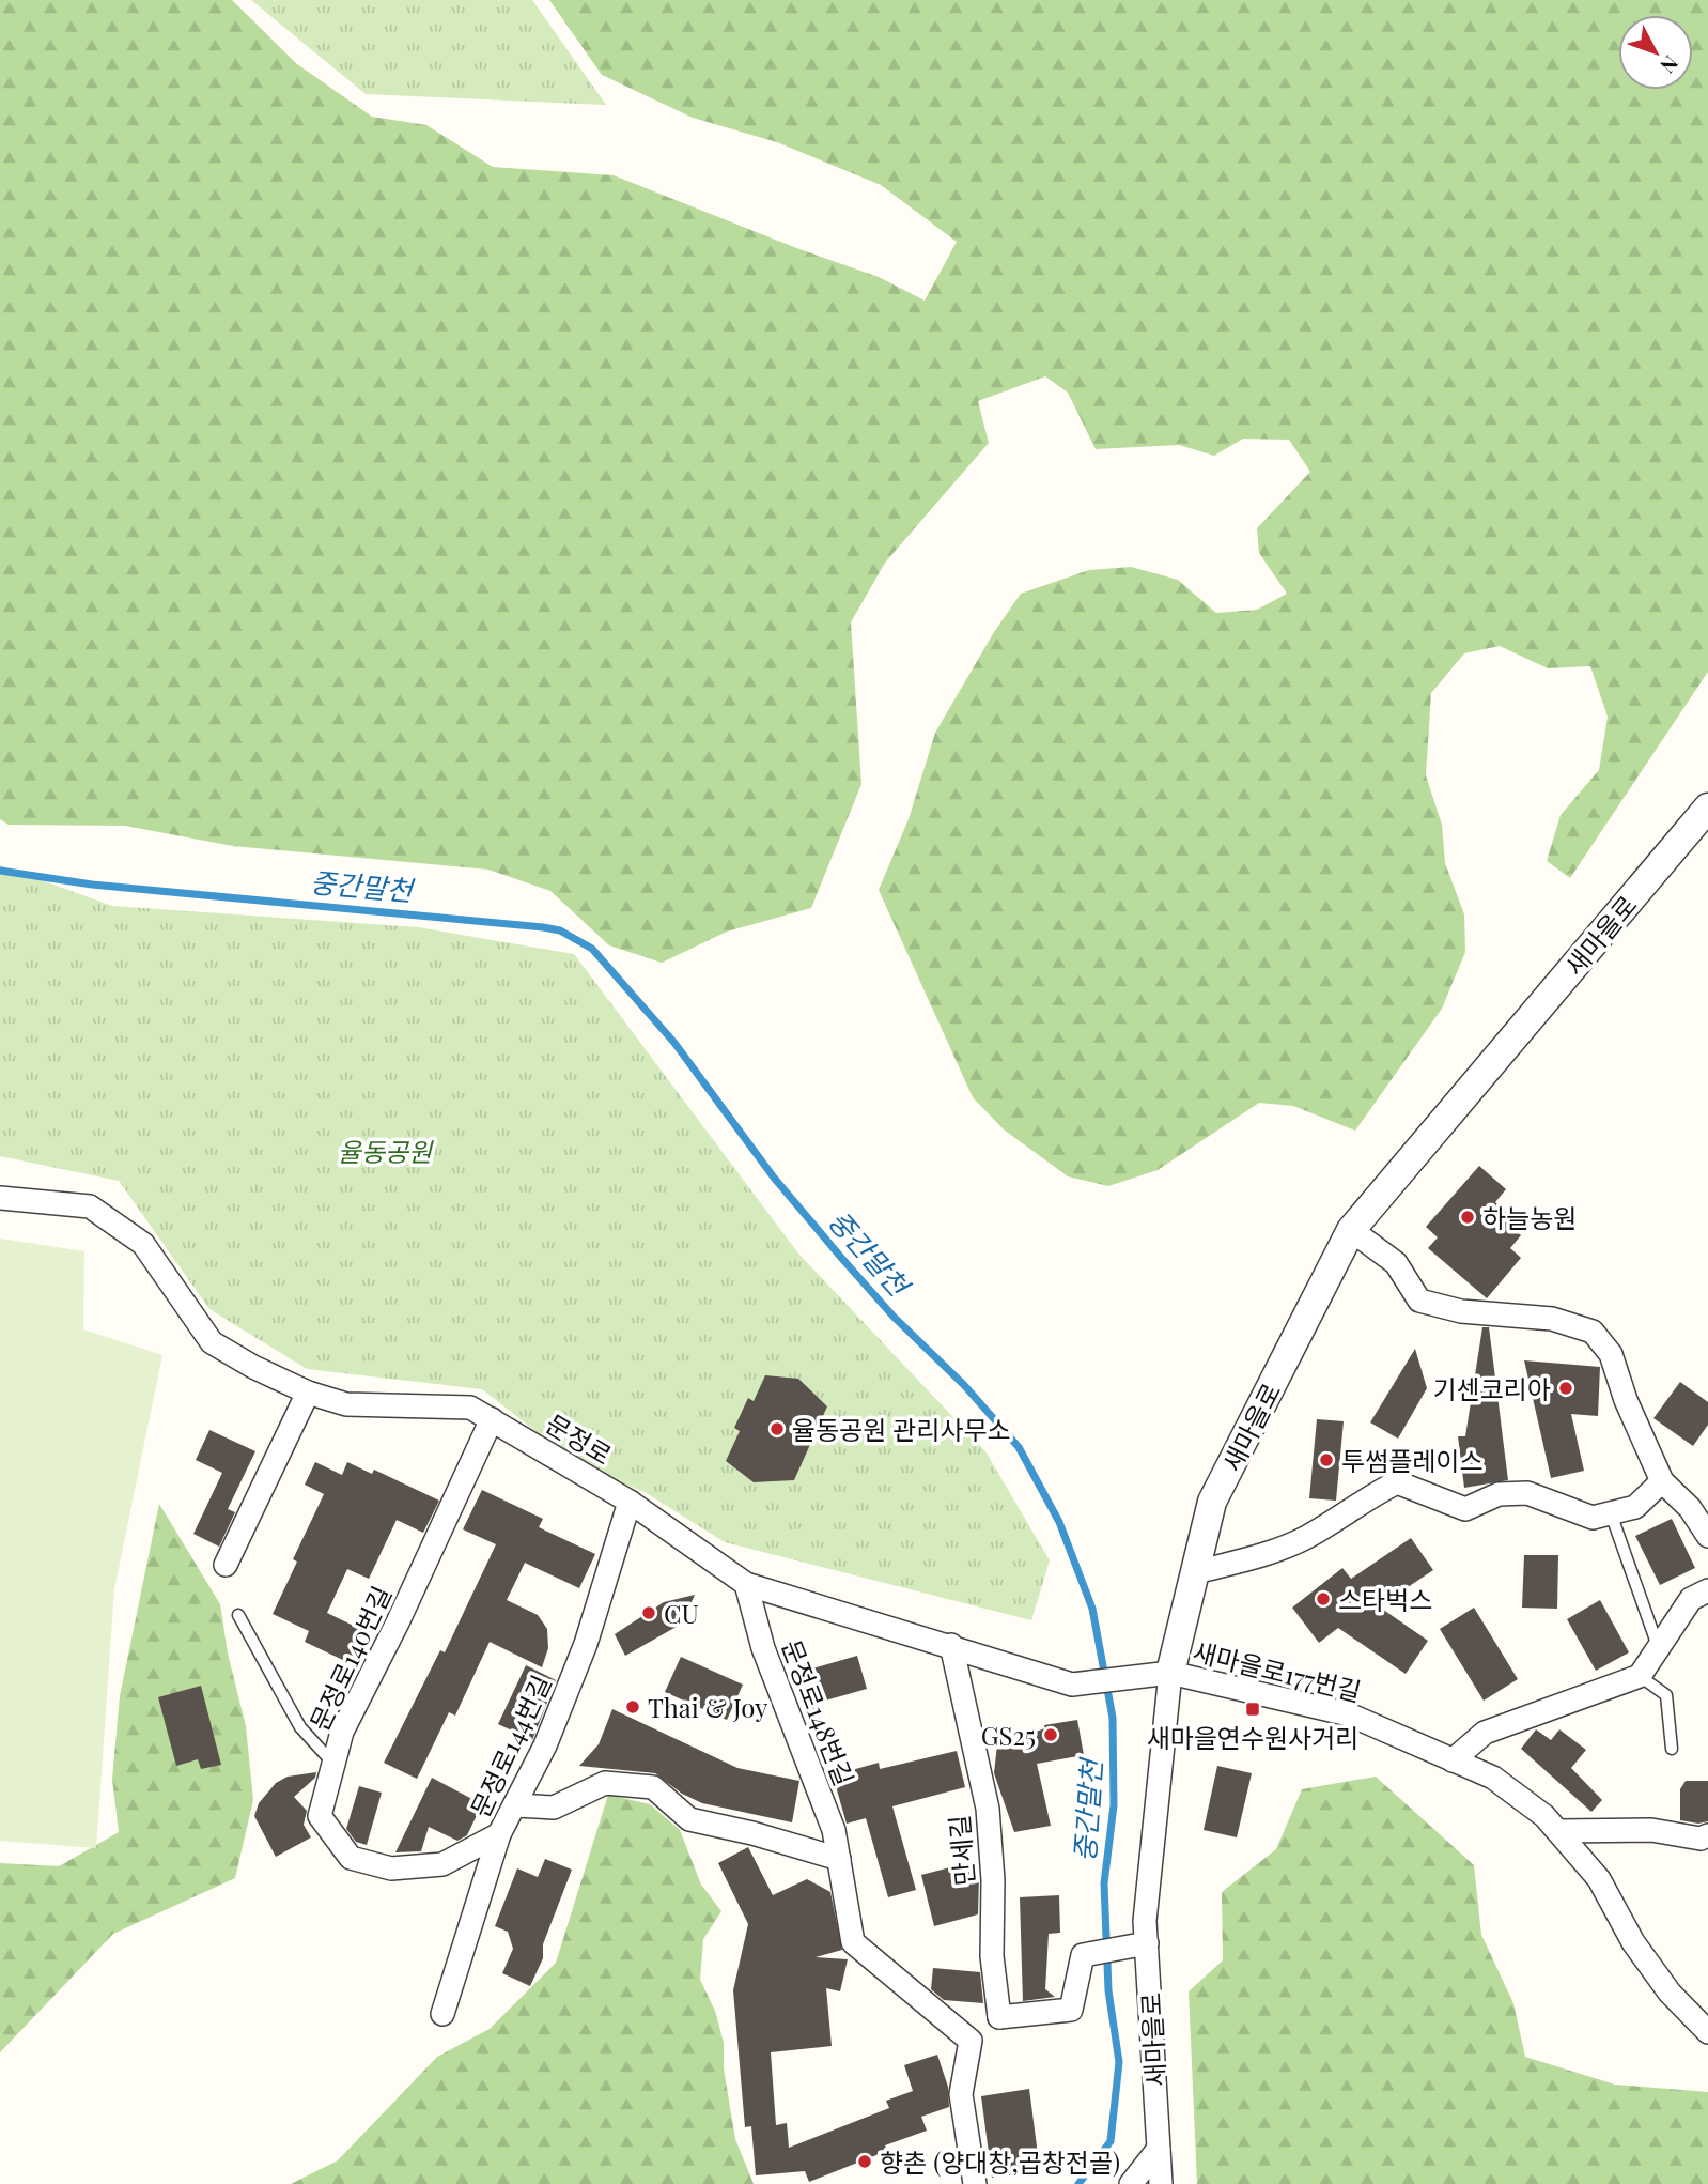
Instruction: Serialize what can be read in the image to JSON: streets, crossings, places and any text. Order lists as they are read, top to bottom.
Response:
{
  "streets": {
    "street": [
      "새마을로",
      "문정로",
      "문정로140번길",
      "새마을로177번길",
      "문정로148번길",
      "문정로144번길",
      "만세길"
    ]
  },
  "crossings": [
    ["새마을로", "문정로"],
    ["새마을로", "새마을로177번길"],
    ["문정로", "문정로140번길"],
    ["문정로", "새마을로177번길"],
    ["문정로", "문정로148번길"],
    ["문정로", "문정로144번길"],
    ["문정로", "만세길"],
    ["문정로140번길", "문정로144번길"]
  ],
  "water": ["중간말천"],
  "parks": ["율동공원"],
  "places": {
    "other": [
      "하늘농원",
      "기센코리아",
      "율동공원 관리사무소",
      "투썸플레이스",
      "스타벅스",
      "CU",
      "Thai & Joy",
      "GS25",
      "향촌 (양대창,곱창전골)"
    ],
    "transit": ["새마을연수원사거리"]
  },
  "north": "bottom right"
}
